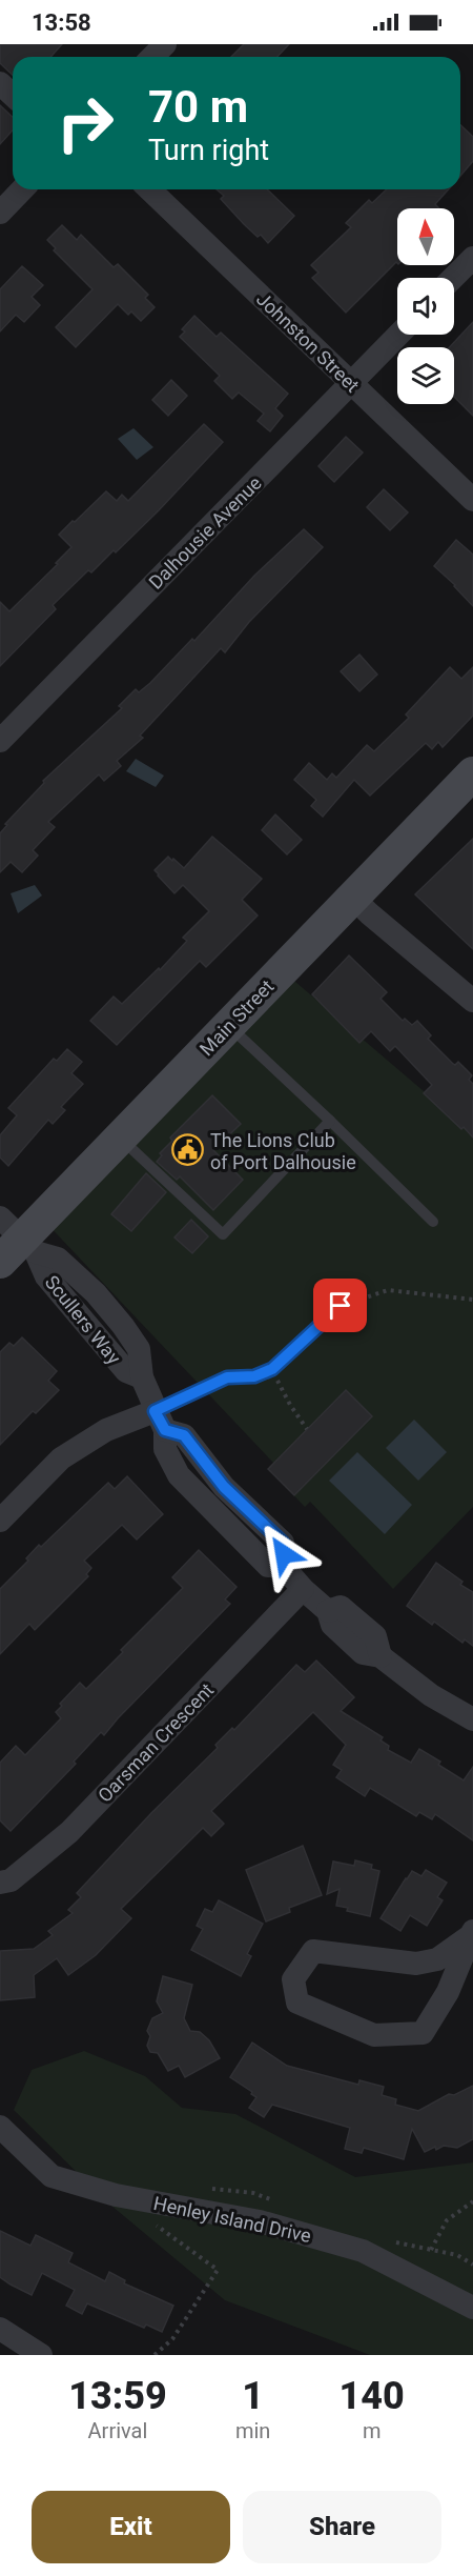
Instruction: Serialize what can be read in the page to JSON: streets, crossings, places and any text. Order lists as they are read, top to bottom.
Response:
{
  "streets": {
    "main road": ["Main Street"],
    "street": [
      "Johnston Street",
      "Dalhousie Avenue",
      "Scullers Way",
      "Oarsman Crescent",
      "Henley Island Drive"
    ]
  },
  "crossings": [
    ["Johnston Street", "Dalhousie Avenue"],
    ["Main Street", "Scullers Way"],
    ["Scullers Way", "Oarsman Crescent"]
  ],
  "places": {
    "public building": ["The Lions Club of Port Dalhousie"]
  },
  "north": "top",
  "page": {
    "status": "13:58",
    "turn": ["70 m", "Turn right"],
    "eta": [
      "13:59",
      "Arrival",
      "1",
      "min",
      "140",
      "m"
    ],
    "buttons": ["Exit", "Share"]
  }
}
